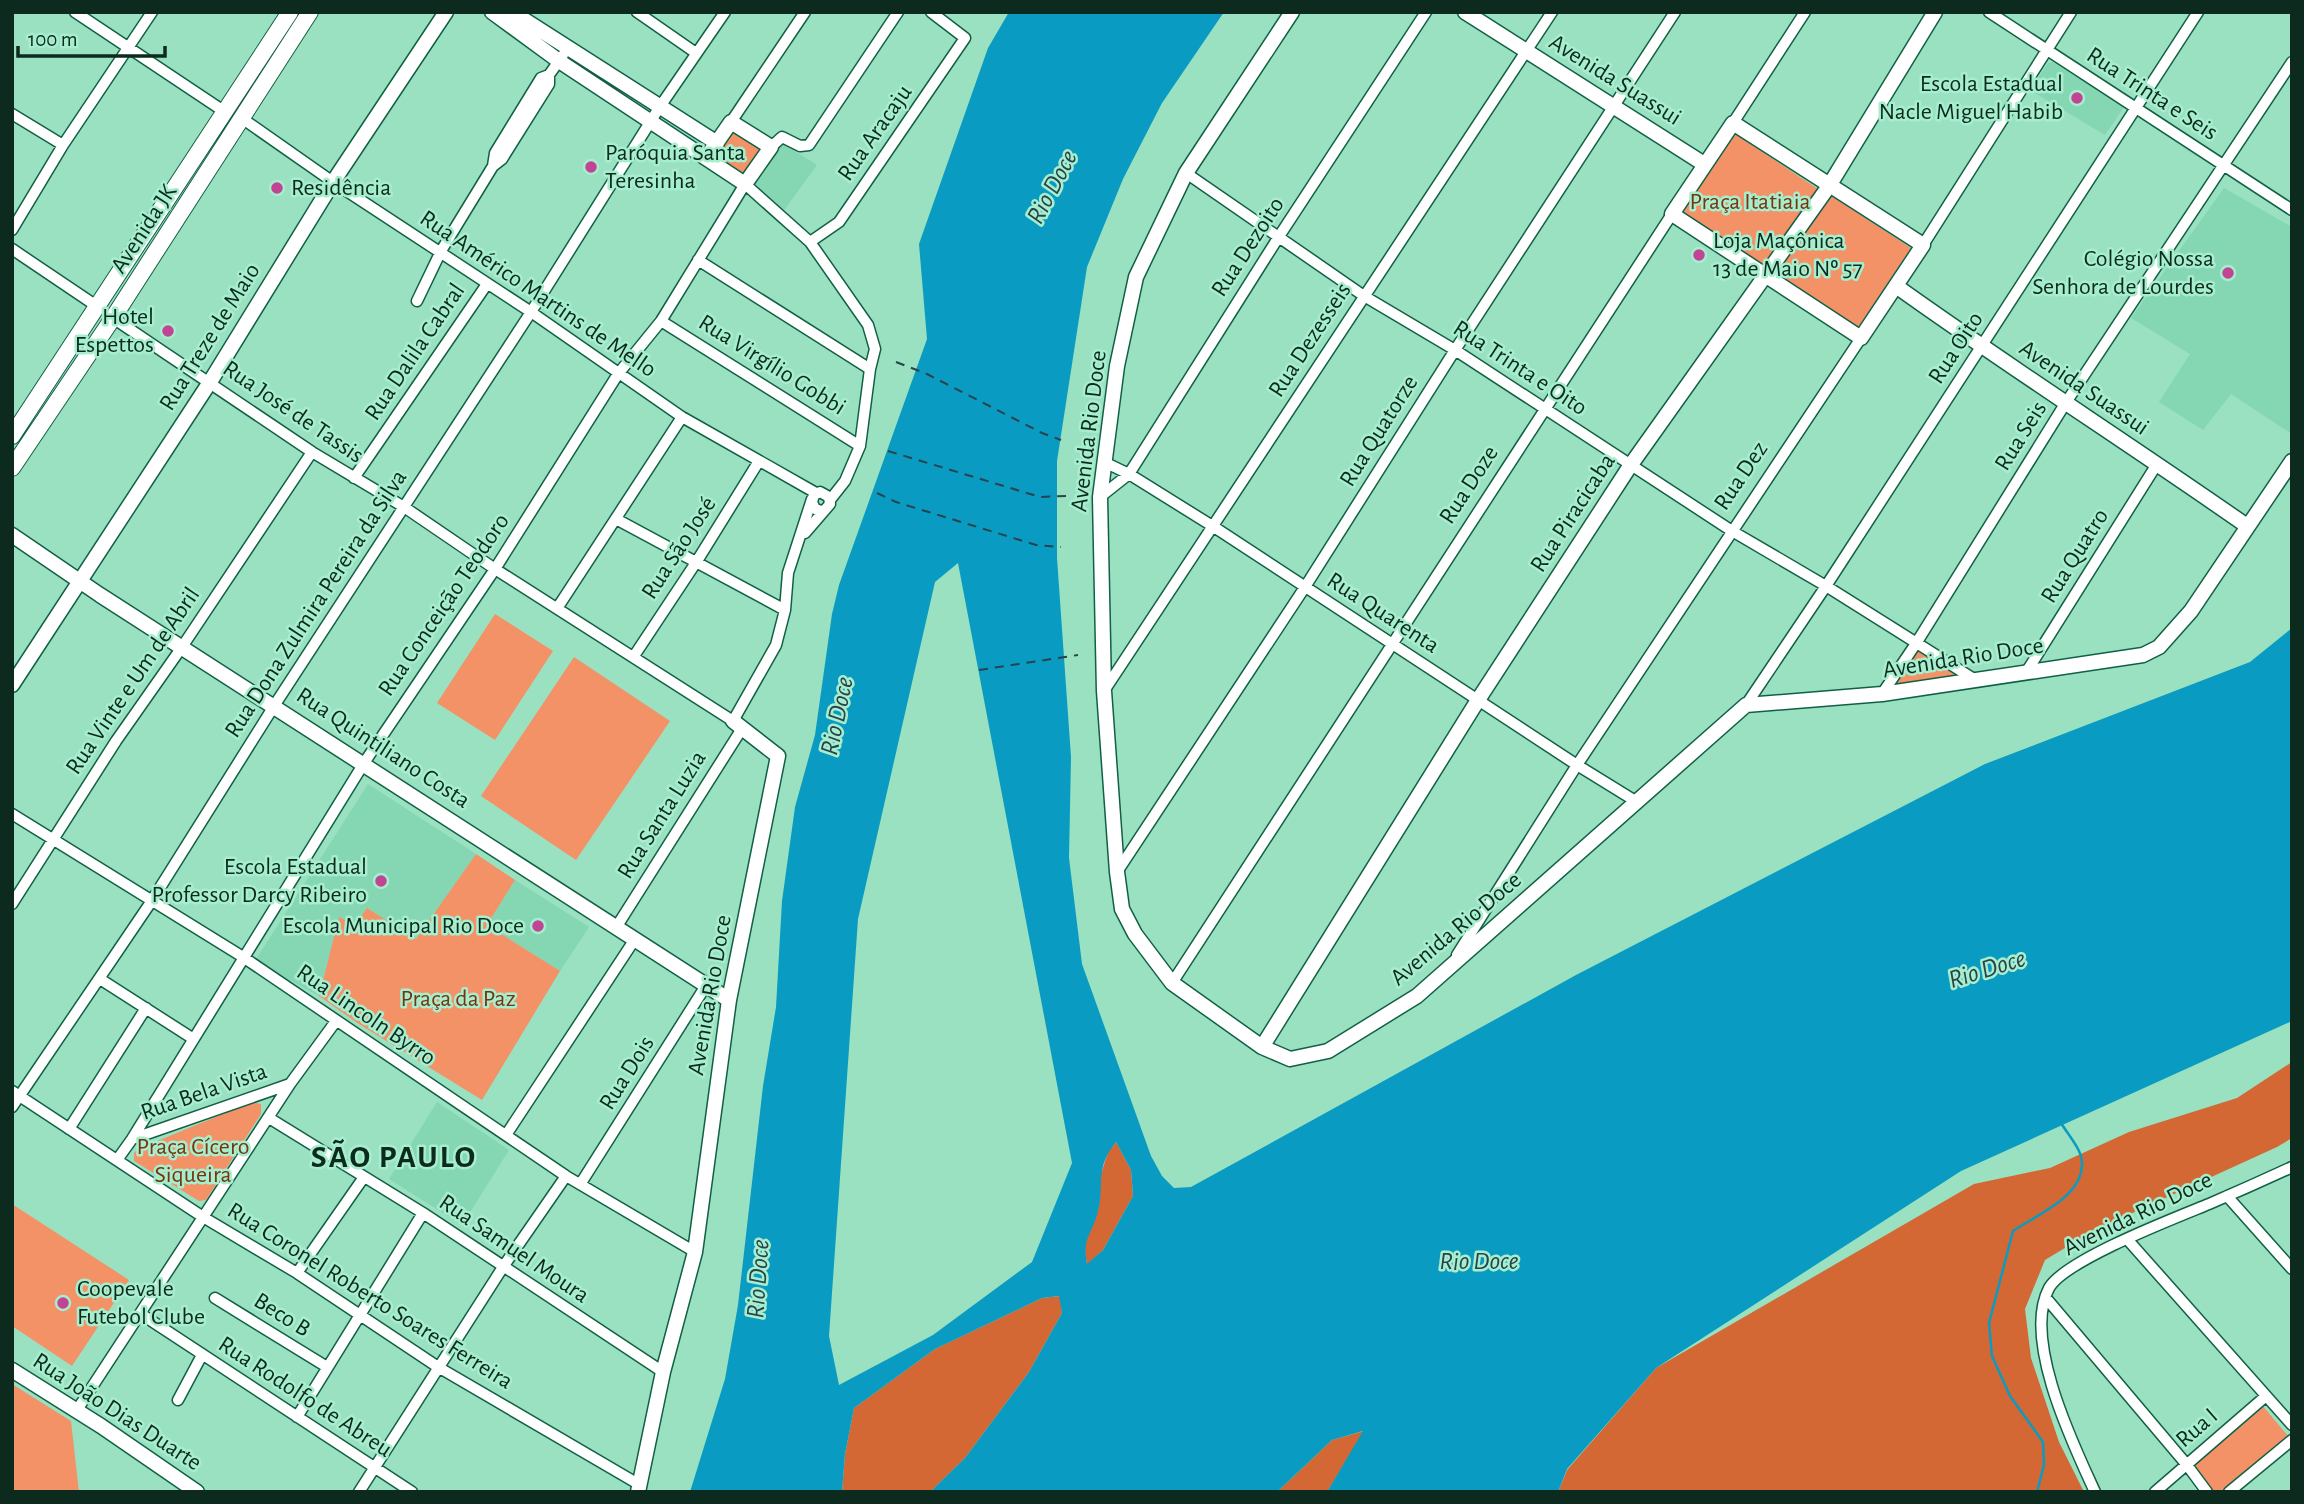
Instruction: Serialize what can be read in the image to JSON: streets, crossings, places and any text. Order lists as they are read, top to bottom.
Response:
{
  "streets": {
    "main road": ["Avenida JK"],
    "street": [
      "Avenida Suassui",
      "Rua Trinta e Seis",
      "Rua Aracaju",
      "Rua Dezoito",
      "Rua Américo Martins de Mello",
      "Rua Treze de Maio",
      "Rua Dezesseis",
      "Rua Oito",
      "Rua Dalila Cabral",
      "Rua Virgílio Gobbi",
      "Rua Trinta e Oito",
      "Rua José de Tassis",
      "Avenida Rio Doce",
      "Rua Quatorze",
      "Rua Seis",
      "Rua Dez",
      "Rua Doze",
      "Rua Piracicaba",
      "Rua São José",
      "Rua Quatro",
      "Rua Dona Zulmira Pereira da Silva",
      "Rua Conceição Teodoro",
      "Rua Quarenta",
      "Rua Vinte e Um de Abril",
      "Rua Quintiliano Costa",
      "Rua Santa Luzia",
      "Rua Lincoln Byrro",
      "Rua Dois",
      "Rua Bela Vista",
      "Rua Samuel Moura",
      "Rua Coronel Roberto Soares Ferreira",
      "Beco B",
      "Rua Rodolfo de Abreu",
      "Rua João Dias Duarte",
      "Rua I"
    ]
  },
  "crossings": [
    ["Avenida Suassui", "Rua Dezesseis"],
    ["Avenida Suassui", "Rua Oito"],
    ["Avenida Suassui", "Avenida Rio Doce"],
    ["Avenida Suassui", "Rua Quatorze"],
    ["Avenida Suassui", "Rua Seis"],
    ["Avenida Suassui", "Rua Dez"],
    ["Avenida Suassui", "Rua Doze"],
    ["Avenida Suassui", "Rua Quatro"],
    ["Rua Trinta e Seis", "Rua Oito"],
    ["Rua Trinta e Seis", "Rua Seis"],
    ["Rua Trinta e Seis", "Rua Dez"],
    ["Avenida JK", "Rua Américo Martins de Mello"],
    ["Avenida JK", "Rua José de Tassis"],
    ["Rua Dezoito", "Rua Trinta e Oito"],
    ["Rua Dezoito", "Avenida Rio Doce"],
    ["Rua Dezoito", "Rua Quarenta"],
    ["Rua Américo Martins de Mello", "Rua Treze de Maio"],
    ["Rua Américo Martins de Mello", "Rua Dalila Cabral"],
    ["Rua Américo Martins de Mello", "Rua São José"],
    ["Rua Américo Martins de Mello", "Rua Dona Zulmira Pereira da Silva"],
    ["Rua Américo Martins de Mello", "Rua Conceição Teodoro"],
    ["Rua Treze de Maio", "Rua José de Tassis"],
    ["Rua Treze de Maio", "Rua Quintiliano Costa"],
    ["Rua Dezesseis", "Rua Trinta e Oito"],
    ["Rua Dezesseis", "Avenida Rio Doce"],
    ["Rua Dezesseis", "Rua Quarenta"],
    ["Rua Oito", "Rua Trinta e Oito"],
    ["Rua Oito", "Avenida Rio Doce"],
    ["Rua Dalila Cabral", "Rua José de Tassis"],
    ["Rua Virgílio Gobbi", "Rua Conceição Teodoro"],
    ["Rua Trinta e Oito", "Avenida Rio Doce"],
    ["Rua Trinta e Oito", "Rua Quatorze"],
    ["Rua Trinta e Oito", "Rua Seis"],
    ["Rua Trinta e Oito", "Rua Dez"],
    ["Rua Trinta e Oito", "Rua Doze"],
    ["Rua Trinta e Oito", "Rua Piracicaba"],
    ["Rua José de Tassis", "Avenida Rio Doce"],
    ["Rua José de Tassis", "Rua São José"],
    ["Rua José de Tassis", "Rua Dona Zulmira Pereira da Silva"],
    ["Rua José de Tassis", "Rua Conceição Teodoro"],
    ["Rua José de Tassis", "Rua Vinte e Um de Abril"],
    ["Rua José de Tassis", "Rua Santa Luzia"],
    ["Avenida Rio Doce", "Rua Quatorze"],
    ["Avenida Rio Doce", "Rua Seis"],
    ["Avenida Rio Doce", "Rua Dez"],
    ["Avenida Rio Doce", "Rua Doze"],
    ["Avenida Rio Doce", "Rua Piracicaba"],
    ["Avenida Rio Doce", "Rua Quatro"],
    ["Avenida Rio Doce", "Rua Quarenta"],
    ["Avenida Rio Doce", "Rua Quintiliano Costa"],
    ["Avenida Rio Doce", "Rua Santa Luzia"],
    ["Avenida Rio Doce", "Rua Lincoln Byrro"],
    ["Avenida Rio Doce", "Rua Samuel Moura"],
    ["Avenida Rio Doce", "Rua Coronel Roberto Soares Ferreira"],
    ["Rua Quatorze", "Rua Quarenta"],
    ["Rua Dez", "Rua Quarenta"],
    ["Rua Doze", "Rua Quarenta"],
    ["Rua Piracicaba", "Rua Quarenta"],
    ["Rua Dona Zulmira Pereira da Silva", "Rua Quintiliano Costa"],
    ["Rua Dona Zulmira Pereira da Silva", "Rua Lincoln Byrro"],
    ["Rua Dona Zulmira Pereira da Silva", "Rua Coronel Roberto Soares Ferreira"],
    ["Rua Conceição Teodoro", "Rua Quintiliano Costa"],
    ["Rua Conceição Teodoro", "Rua Lincoln Byrro"],
    ["Rua Conceição Teodoro", "Rua Bela Vista"],
    ["Rua Conceição Teodoro", "Rua Coronel Roberto Soares Ferreira"],
    ["Rua Vinte e Um de Abril", "Rua Quintiliano Costa"],
    ["Rua Vinte e Um de Abril", "Rua Lincoln Byrro"],
    ["Rua Quintiliano Costa", "Rua Santa Luzia"],
    ["Rua Quintiliano Costa", "Rua Dois"],
    ["Rua Lincoln Byrro", "Rua Dois"]
  ],
  "districts": ["SÃO PAULO"],
  "water": ["Rio Doce"],
  "parks": ["Praça Itatiaia", "Praça da Paz", "Praça Cícero Siqueira"],
  "places": [
    "Escola Estadual Nacle Miguel Habib",
    "Paróquia Santa Teresinha",
    "Residência",
    "Loja Maçônica 13 de Maio Nº 57",
    "Colégio Nossa Senhora de Lourdes",
    "Hotel Espettos",
    "Escola Estadual Professor Darcy Ribeiro",
    "Escola Municipal Rio Doce",
    "Coopevale Futebol Clube"
  ],
  "scale_bar": "100 m"
}
